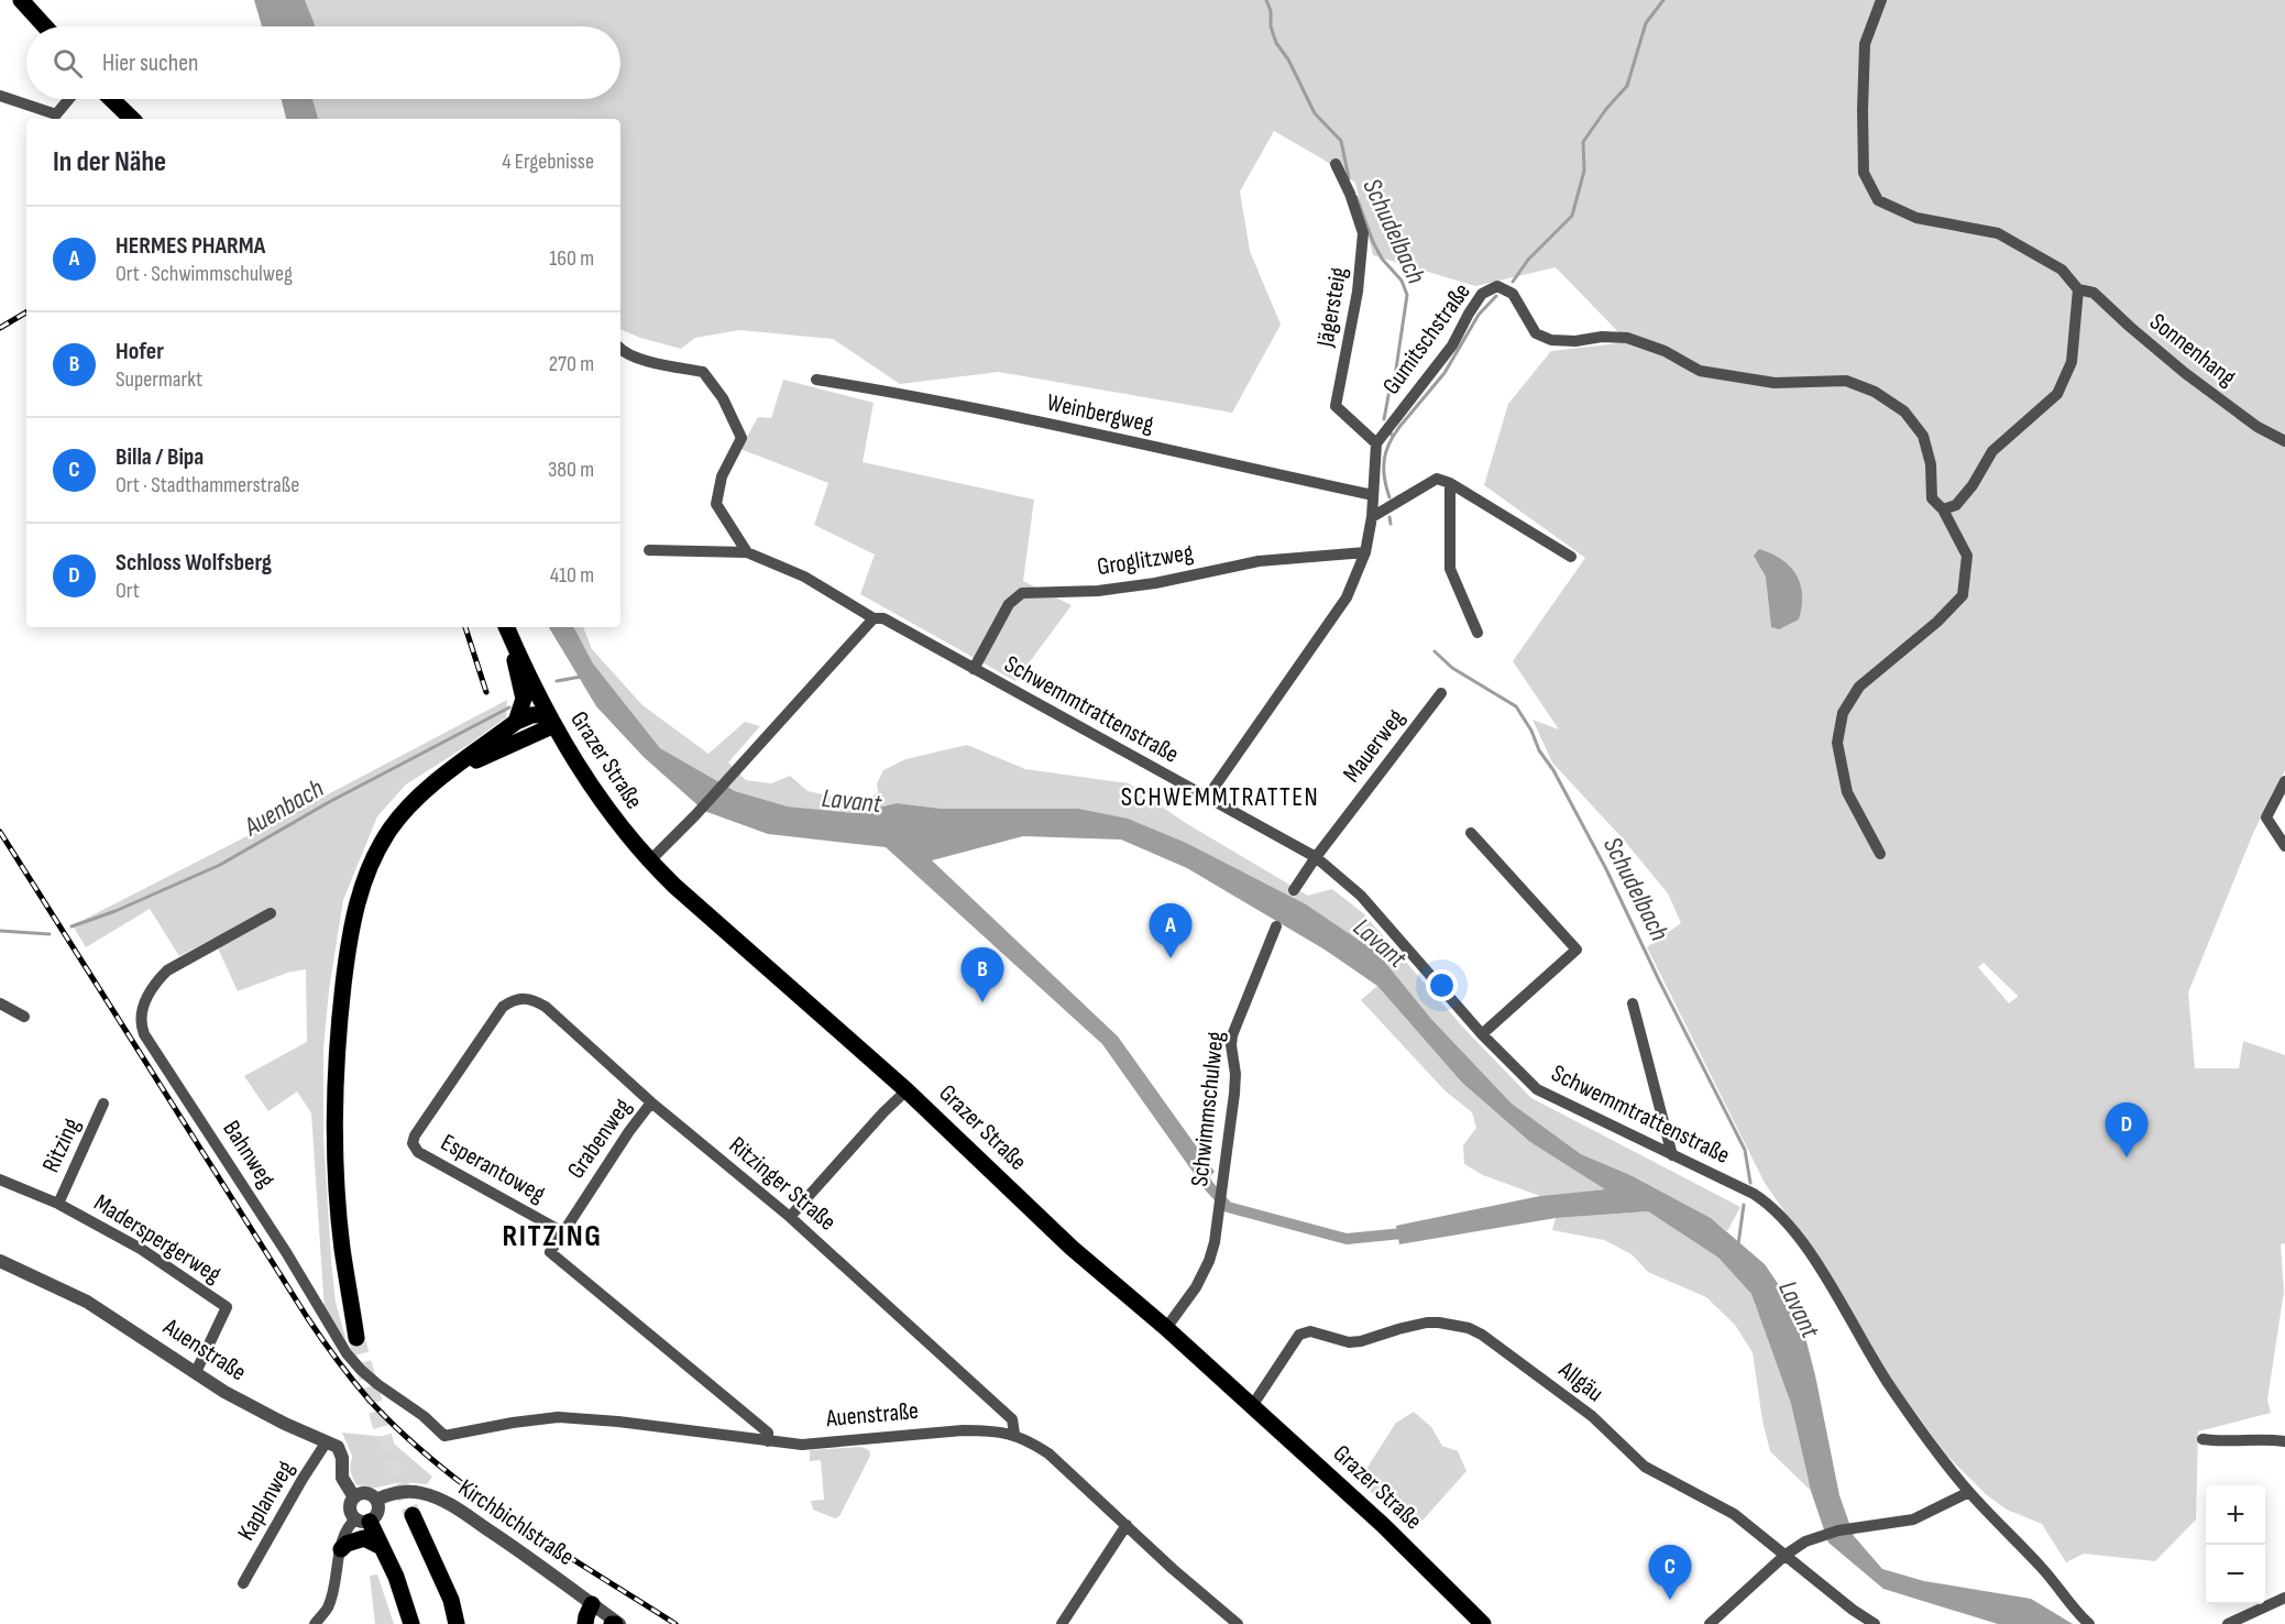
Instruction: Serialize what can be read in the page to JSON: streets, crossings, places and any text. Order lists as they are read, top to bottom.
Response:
{
  "streets": {
    "main road": ["Grazer Straße"],
    "street": [
      "Jägersteig",
      "Gumitschstraße",
      "Sonnenhang",
      "Weinbergweg",
      "Groglitzweg",
      "Schwemmtrattenstraße",
      "Mauerweg",
      "Schwimmschulweg",
      "Grabenweg",
      "Ritzing",
      "Bahnweg",
      "Esperantoweg",
      "Ritzinger Straße",
      "Maderspergerweg",
      "Auenstraße",
      "Allgäu",
      "Kaplanweg",
      "Kirchbichlstraße"
    ]
  },
  "crossings": [
    ["Jägersteig", "Gumitschstraße"],
    ["Groglitzweg", "Schwemmtrattenstraße"],
    ["Schwemmtrattenstraße", "Mauerweg"],
    ["Grazer Straße", "Schwimmschulweg"],
    ["Grazer Straße", "Allgäu"],
    ["Grabenweg", "Esperantoweg"],
    ["Grabenweg", "Ritzinger Straße"],
    ["Ritzing", "Maderspergerweg"],
    ["Bahnweg", "Auenstraße"],
    ["Esperantoweg", "Ritzinger Straße"],
    ["Esperantoweg", "Auenstraße"],
    ["Ritzinger Straße", "Auenstraße"],
    ["Maderspergerweg", "Auenstraße"],
    ["Auenstraße", "Kaplanweg"]
  ],
  "districts": ["SCHWEMMTRATTEN", "RITZING"],
  "water": ["Schudelbach", "Lavant", "Auenbach"],
  "page": {
    "search": "Hier suchen",
    "heading": ["In der Nähe", "4 Ergebnisse"],
    "list": [
      {
        "mark": "A",
        "name": "HERMES PHARMA",
        "note": "Ort · Schwimmschulweg",
        "value": "160 m"
      },
      {
        "mark": "B",
        "name": "Hofer",
        "note": "Supermarkt",
        "value": "270 m"
      },
      {
        "mark": "C",
        "name": "Billa / Bipa",
        "note": "Ort · Stadthammerstraße",
        "value": "380 m"
      },
      {
        "mark": "D",
        "name": "Schloss Wolfsberg",
        "note": "Ort",
        "value": "410 m"
      }
    ],
    "pins": [
      "A",
      "B",
      "D",
      "C"
    ],
    "map_buttons": ["+", "−"]
  }
}
